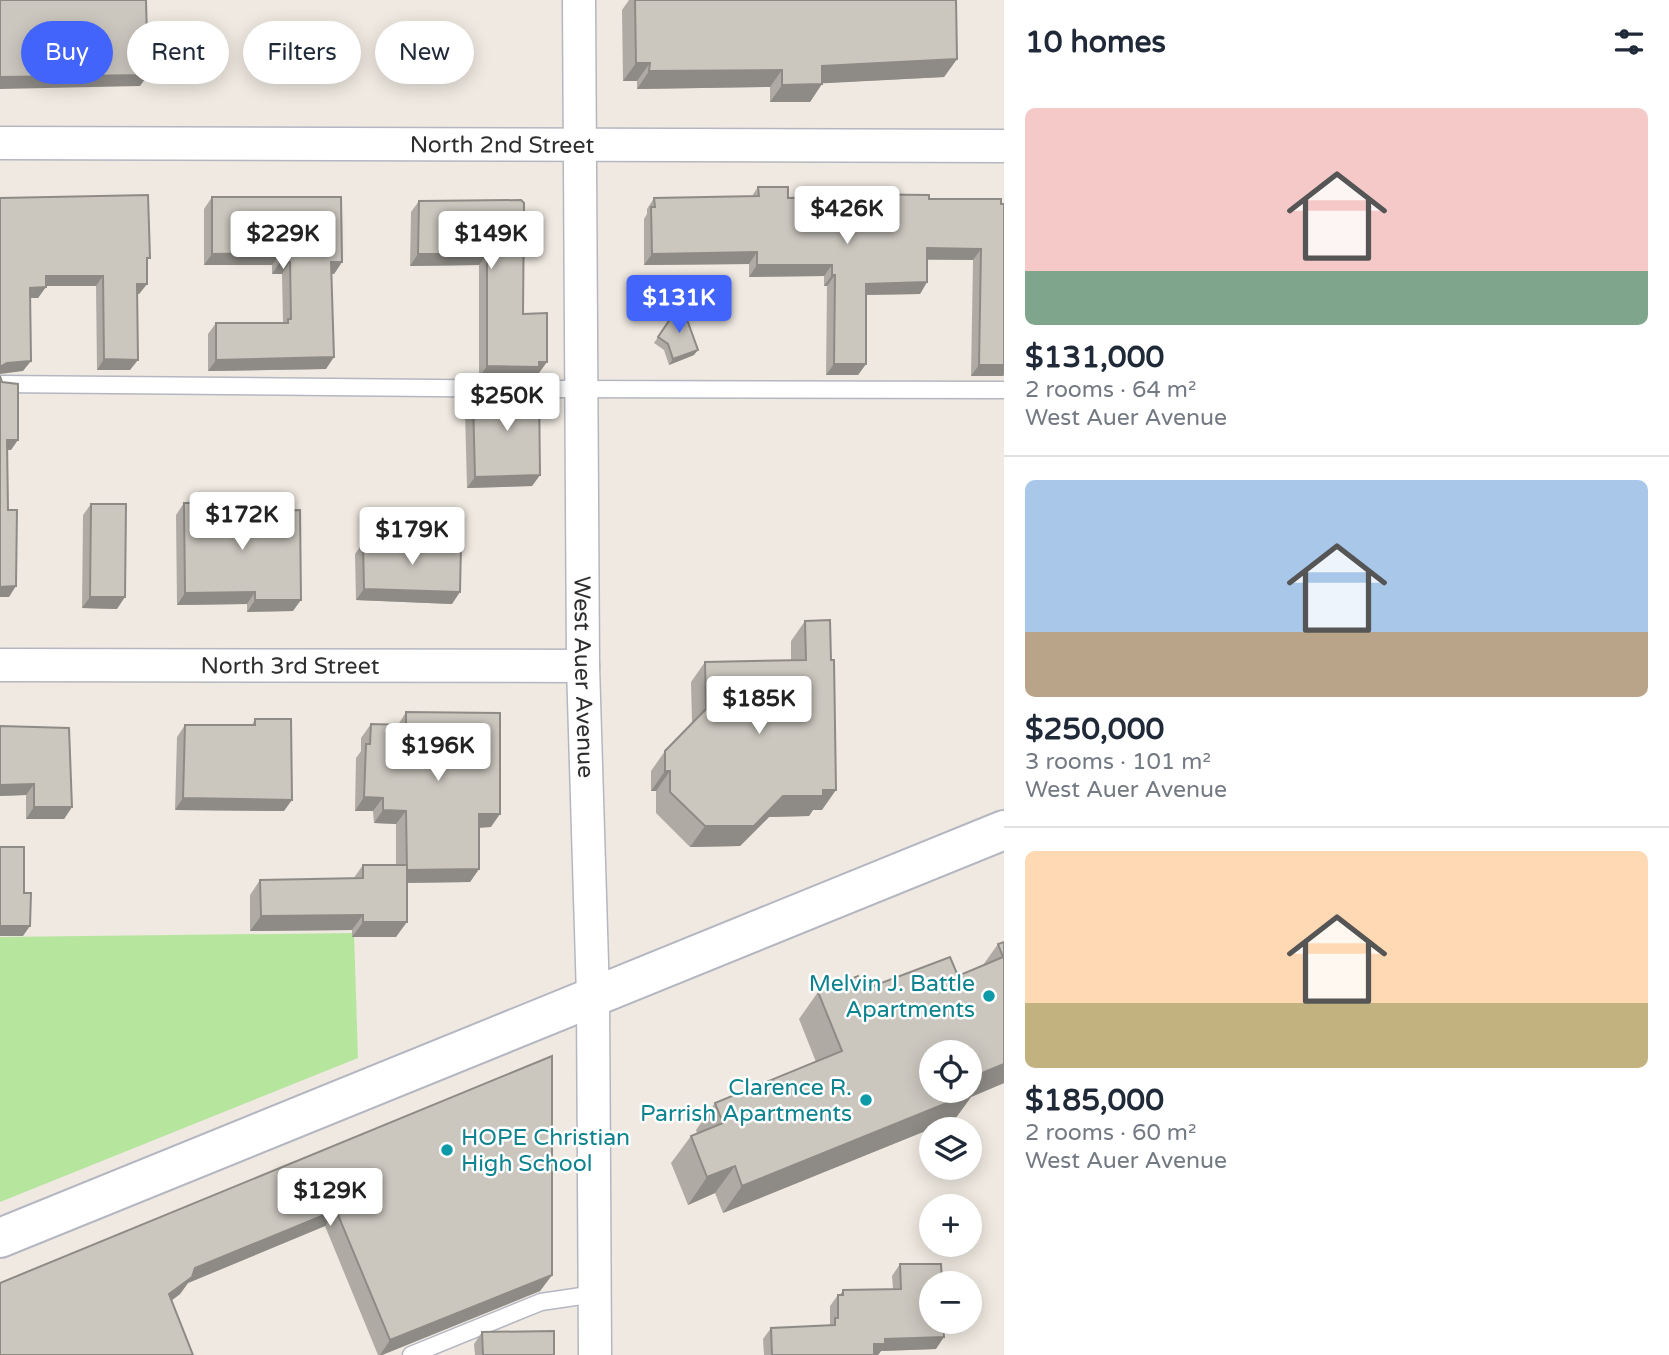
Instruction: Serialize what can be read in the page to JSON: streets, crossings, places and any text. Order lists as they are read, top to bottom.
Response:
{
  "streets": {
    "street": ["North 2nd Street", "North 3rd Street", "West Auer Avenue"]
  },
  "crossings": [
    ["North 2nd Street", "West Auer Avenue"],
    ["North 3rd Street", "West Auer Avenue"]
  ],
  "places": ["Melvin J. Battle Apartments", "Clarence R. Parrish Apartments", "HOPE Christian High School"],
  "page": {
    "heading": "10 homes",
    "chip": [
      "Buy",
      "Rent",
      "Filters",
      "New"
    ],
    "list": [
      {
        "name": "$131,000",
        "note": "2 rooms · 64 m² · West Auer Avenue"
      },
      {
        "name": "$250,000",
        "note": "3 rooms · 101 m² · West Auer Avenue"
      },
      {
        "name": "$185,000",
        "note": "2 rooms · 60 m² · West Auer Avenue"
      }
    ],
    "price": [
      "$426K",
      "$229K",
      "$149K",
      "$131K",
      "$250K",
      "$172K",
      "$179K",
      "$185K",
      "$196K",
      "$129K"
    ],
    "map_buttons": ["+", "−"]
  }
}
